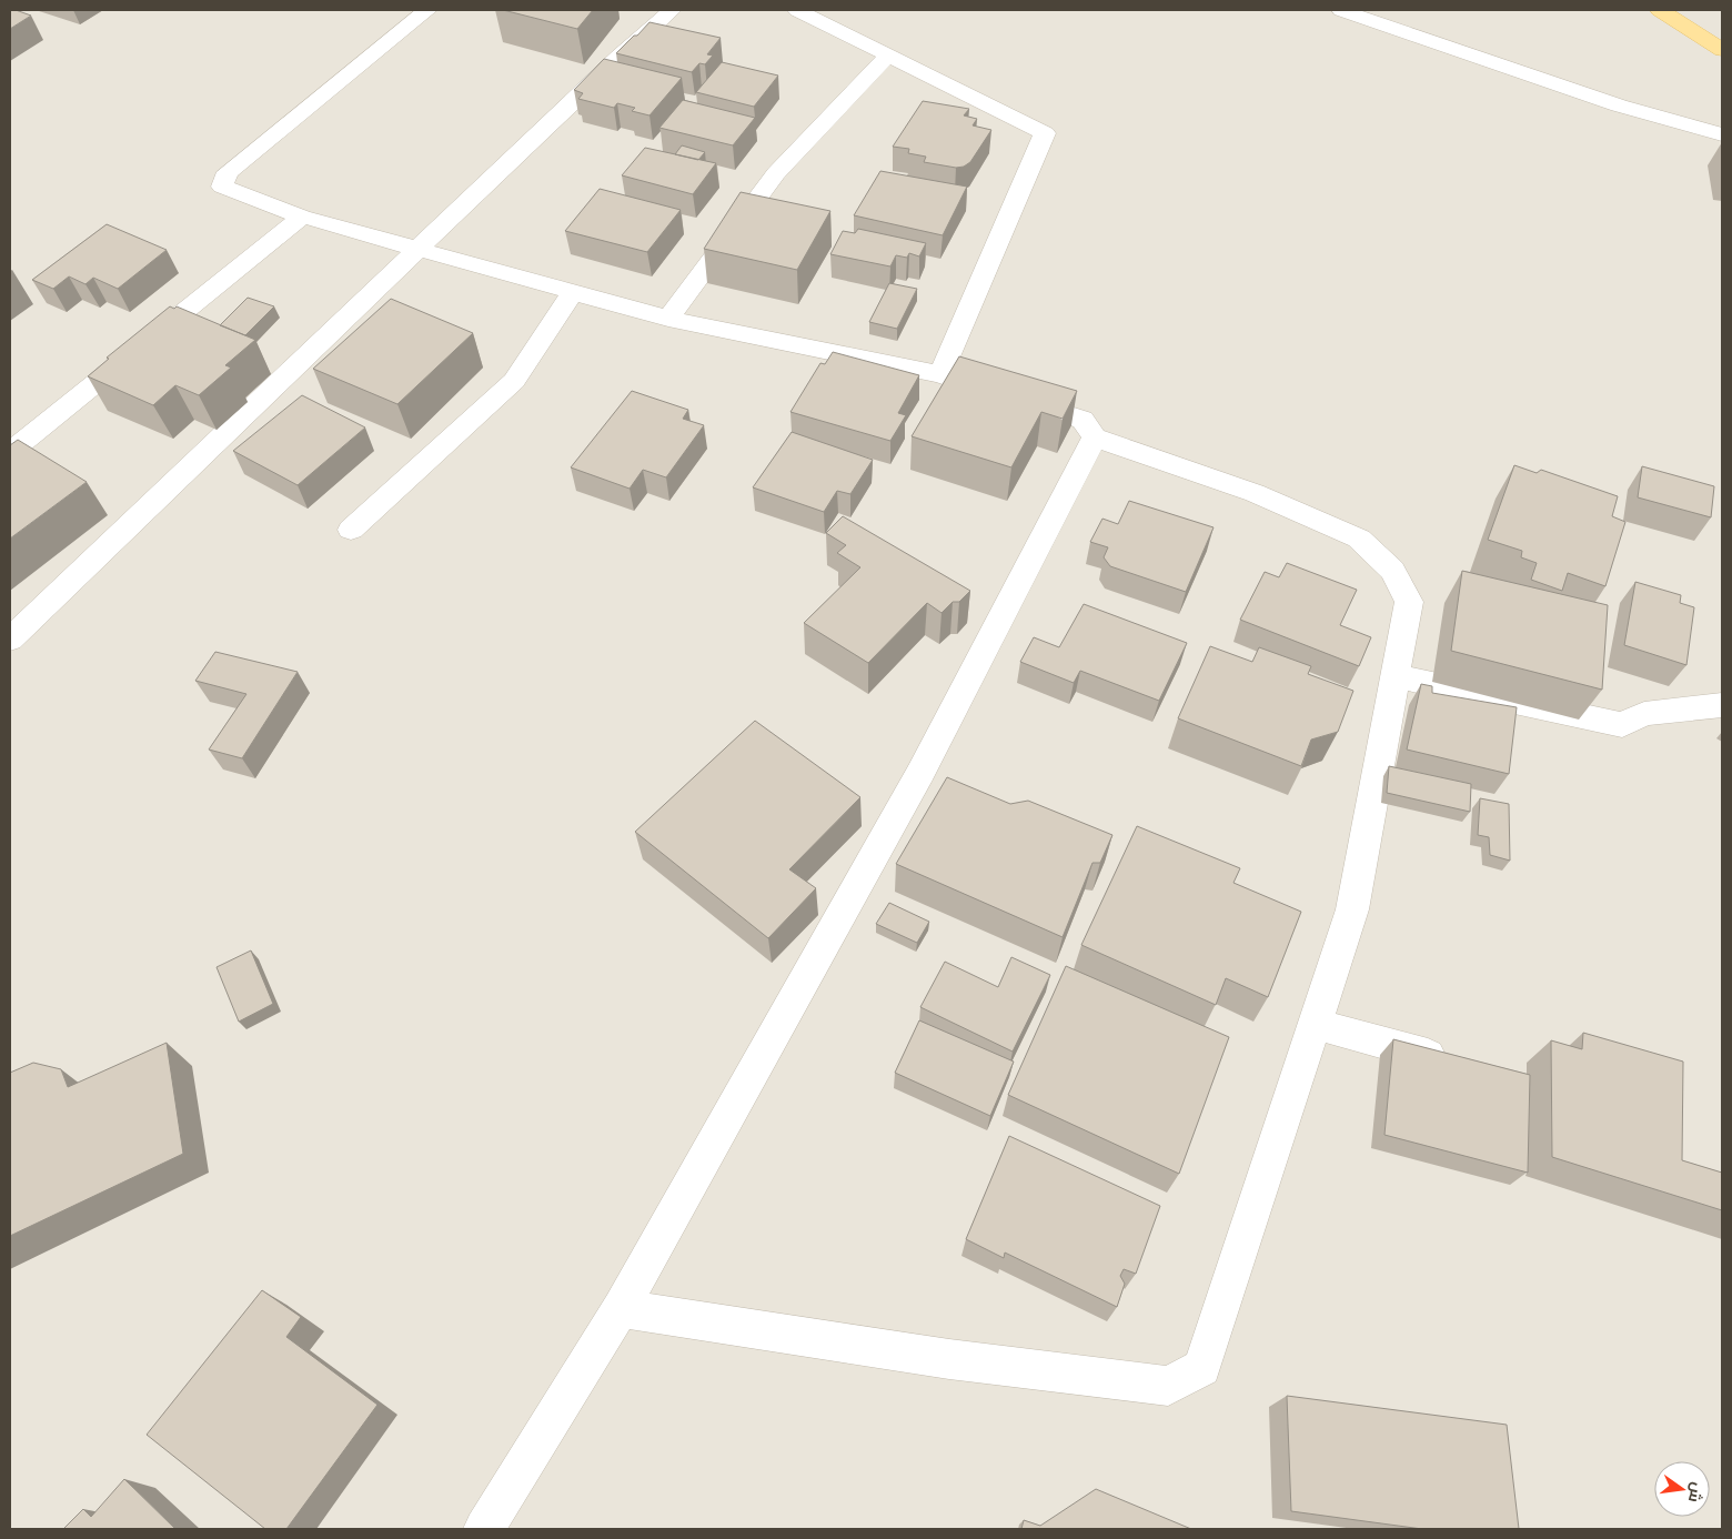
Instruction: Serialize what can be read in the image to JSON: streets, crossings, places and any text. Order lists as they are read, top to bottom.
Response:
{
  "north": "right"
}
